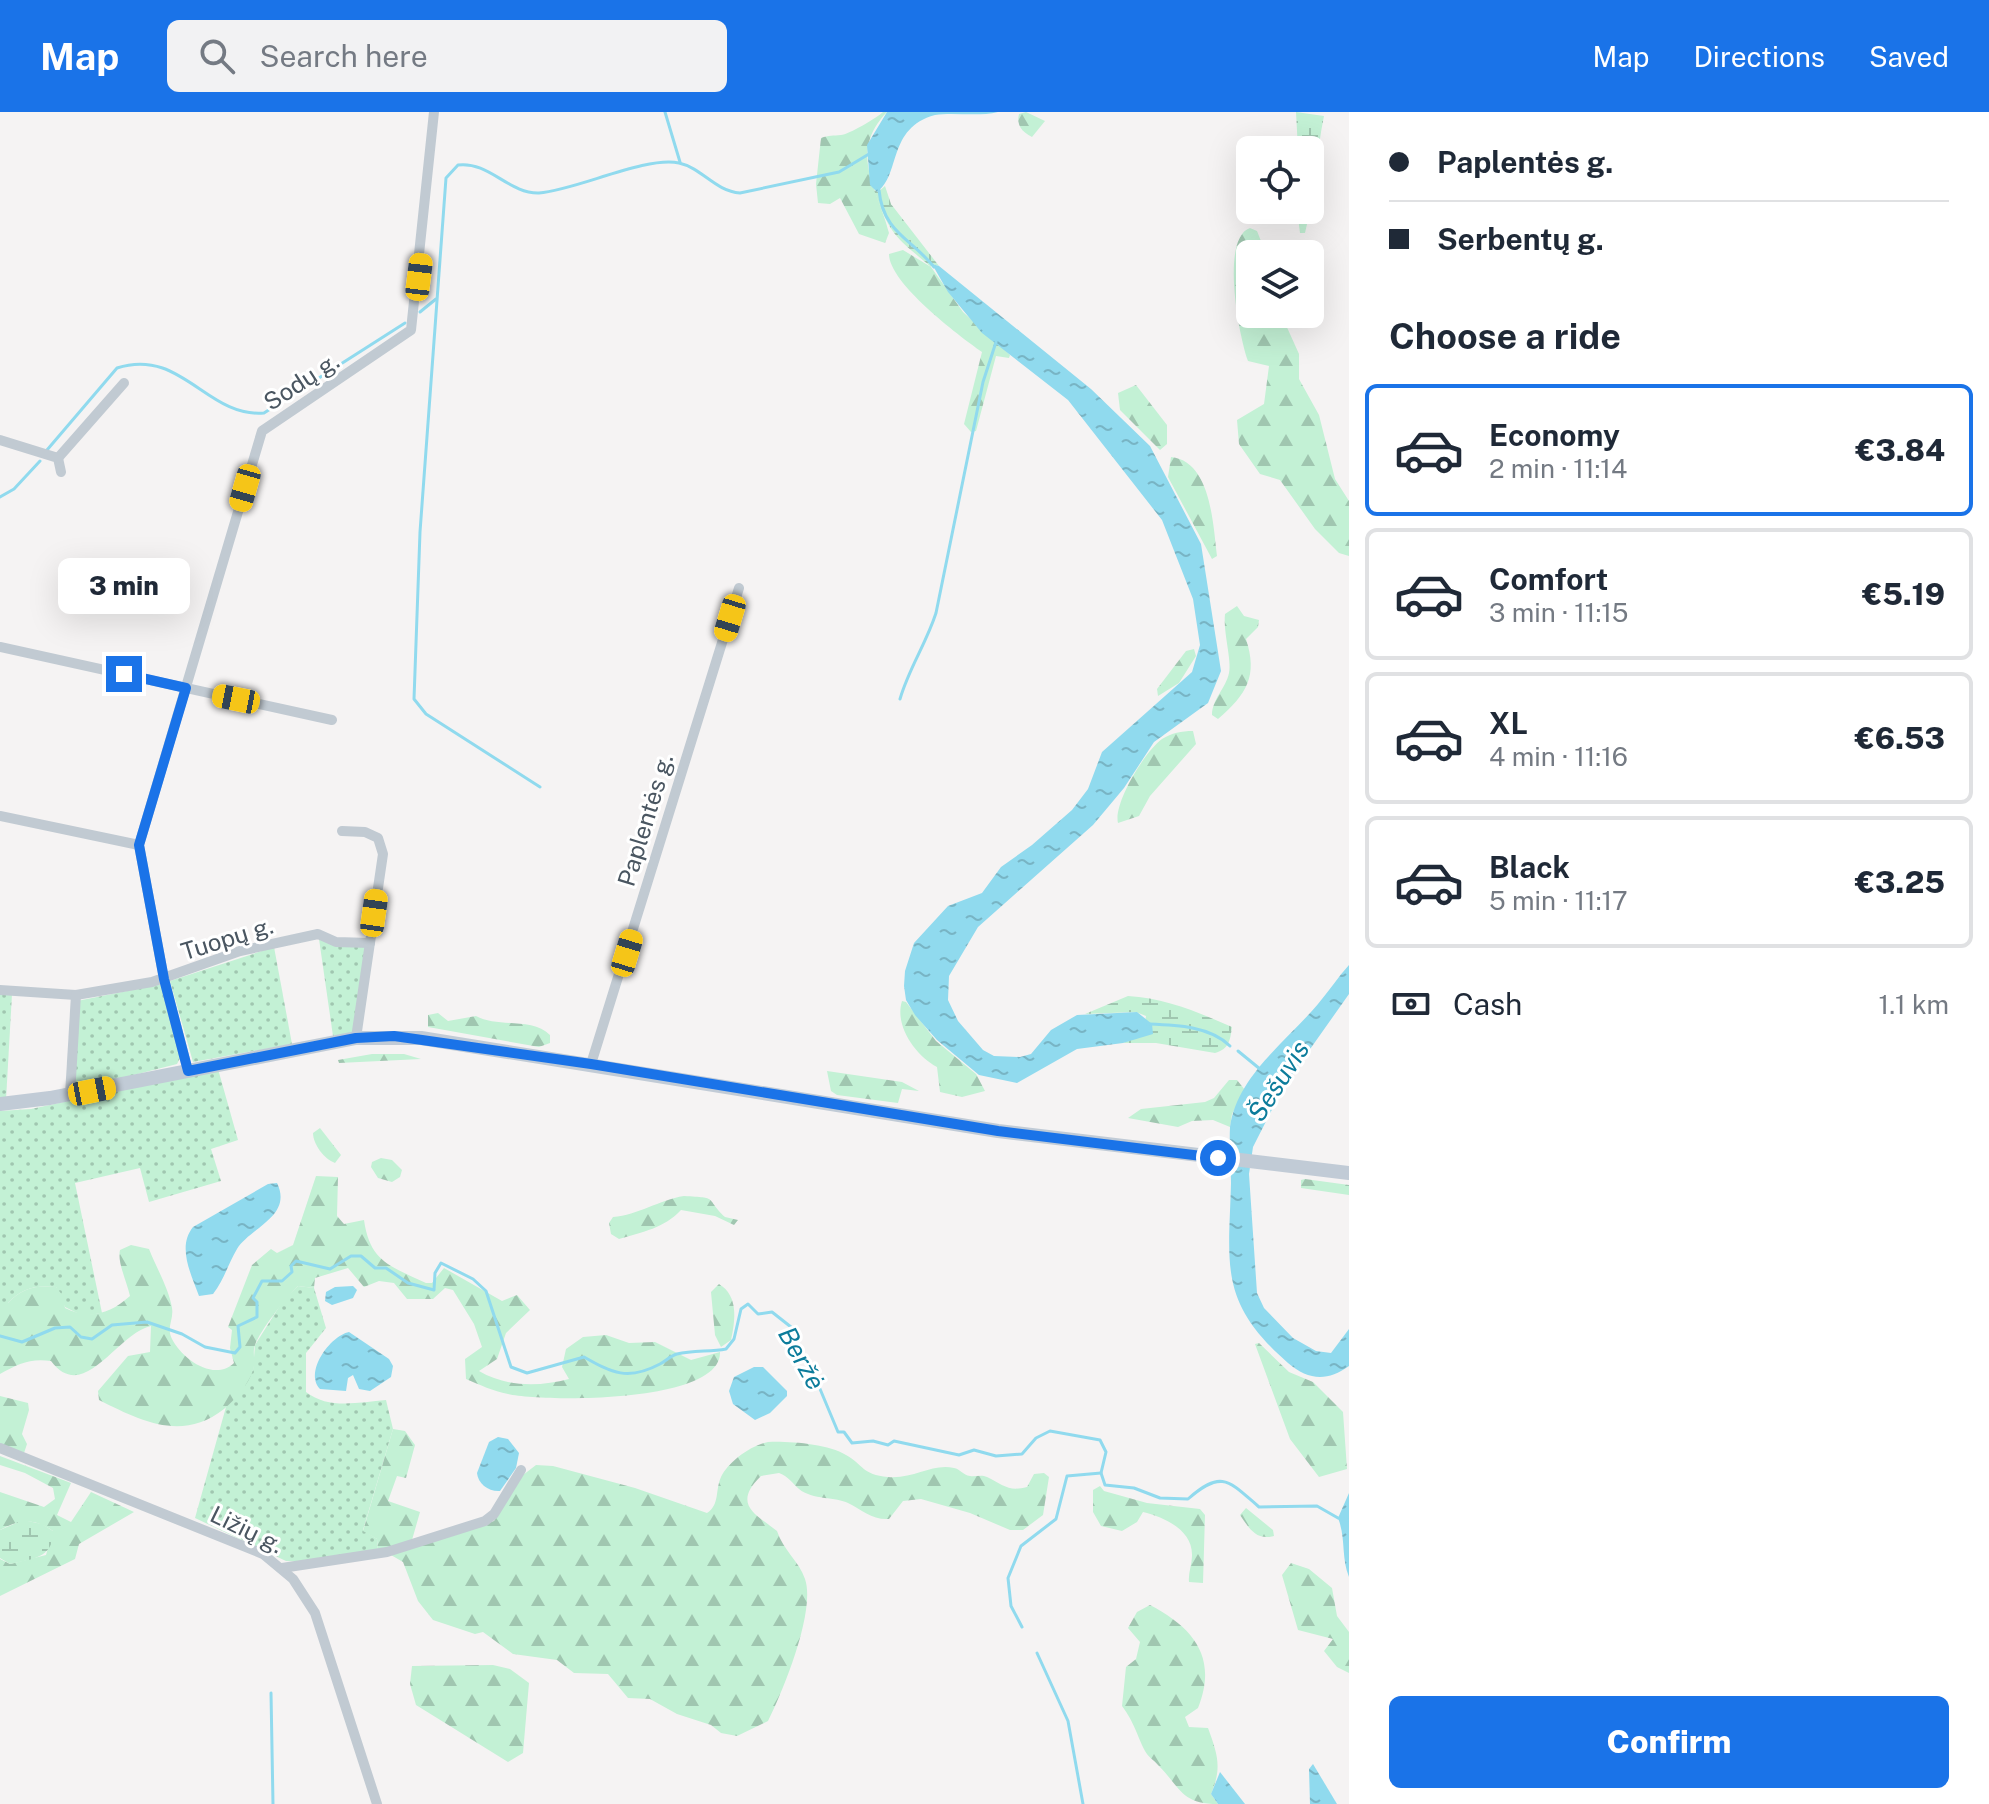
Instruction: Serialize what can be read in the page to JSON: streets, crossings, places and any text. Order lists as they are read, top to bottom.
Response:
{
  "streets": {
    "street": [
      "Sodų g.",
      "Paplentės g.",
      "Tuopų g.",
      "Ližių g."
    ]
  },
  "crossings": [
    ["Sodų g.", "Tuopų g."]
  ],
  "water": ["Šešuvis", "Beržė"],
  "page": {
    "header": "Map",
    "search": "Search here",
    "nav": ["Map", "Directions", "Saved"],
    "banner": ["Paplentės g.", "Serbentų g."],
    "heading": "Choose a ride",
    "list": [
      {
        "name": "Economy",
        "note": "2 min · 11:14",
        "value": "€3.84"
      },
      {
        "name": "Comfort",
        "note": "3 min · 11:15",
        "value": "€5.19"
      },
      {
        "name": "XL",
        "note": "4 min · 11:16",
        "value": "€6.53"
      },
      {
        "name": "Black",
        "note": "5 min · 11:17",
        "value": "€3.25"
      }
    ],
    "bubble": "3 min",
    "pay": ["Cash", "1.1 km"],
    "buttons": "Confirm"
  }
}
